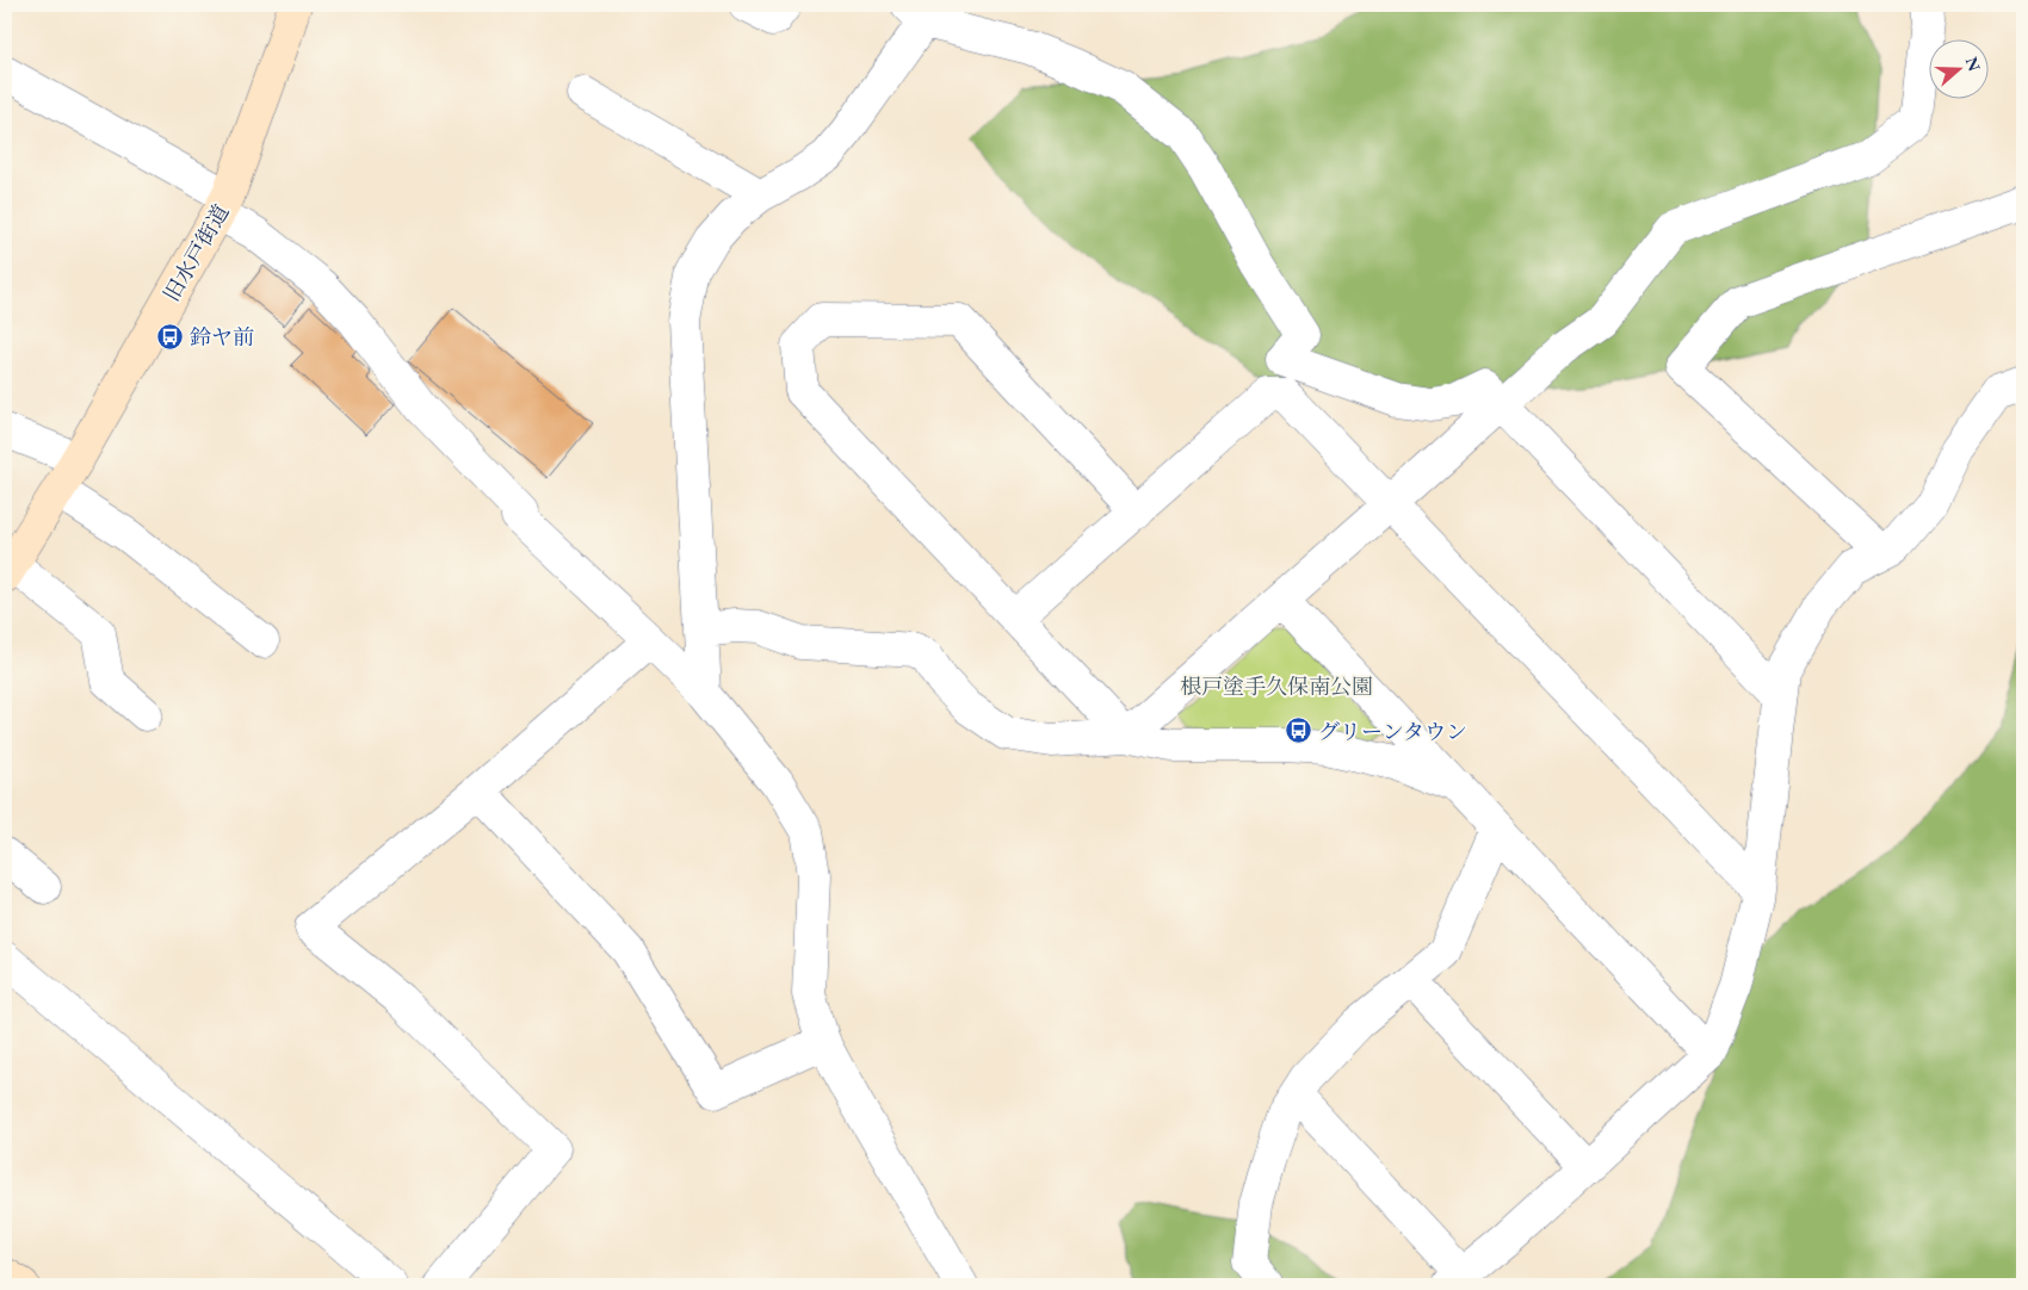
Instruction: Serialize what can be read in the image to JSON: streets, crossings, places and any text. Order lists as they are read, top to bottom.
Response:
{
  "streets": {
    "street": ["旧水戸街道"]
  },
  "parks": ["根戸塗手久保南公園"],
  "places": {
    "bus stop": ["鈴ヤ前", "グリーンタウン"]
  },
  "north": "right"
}
